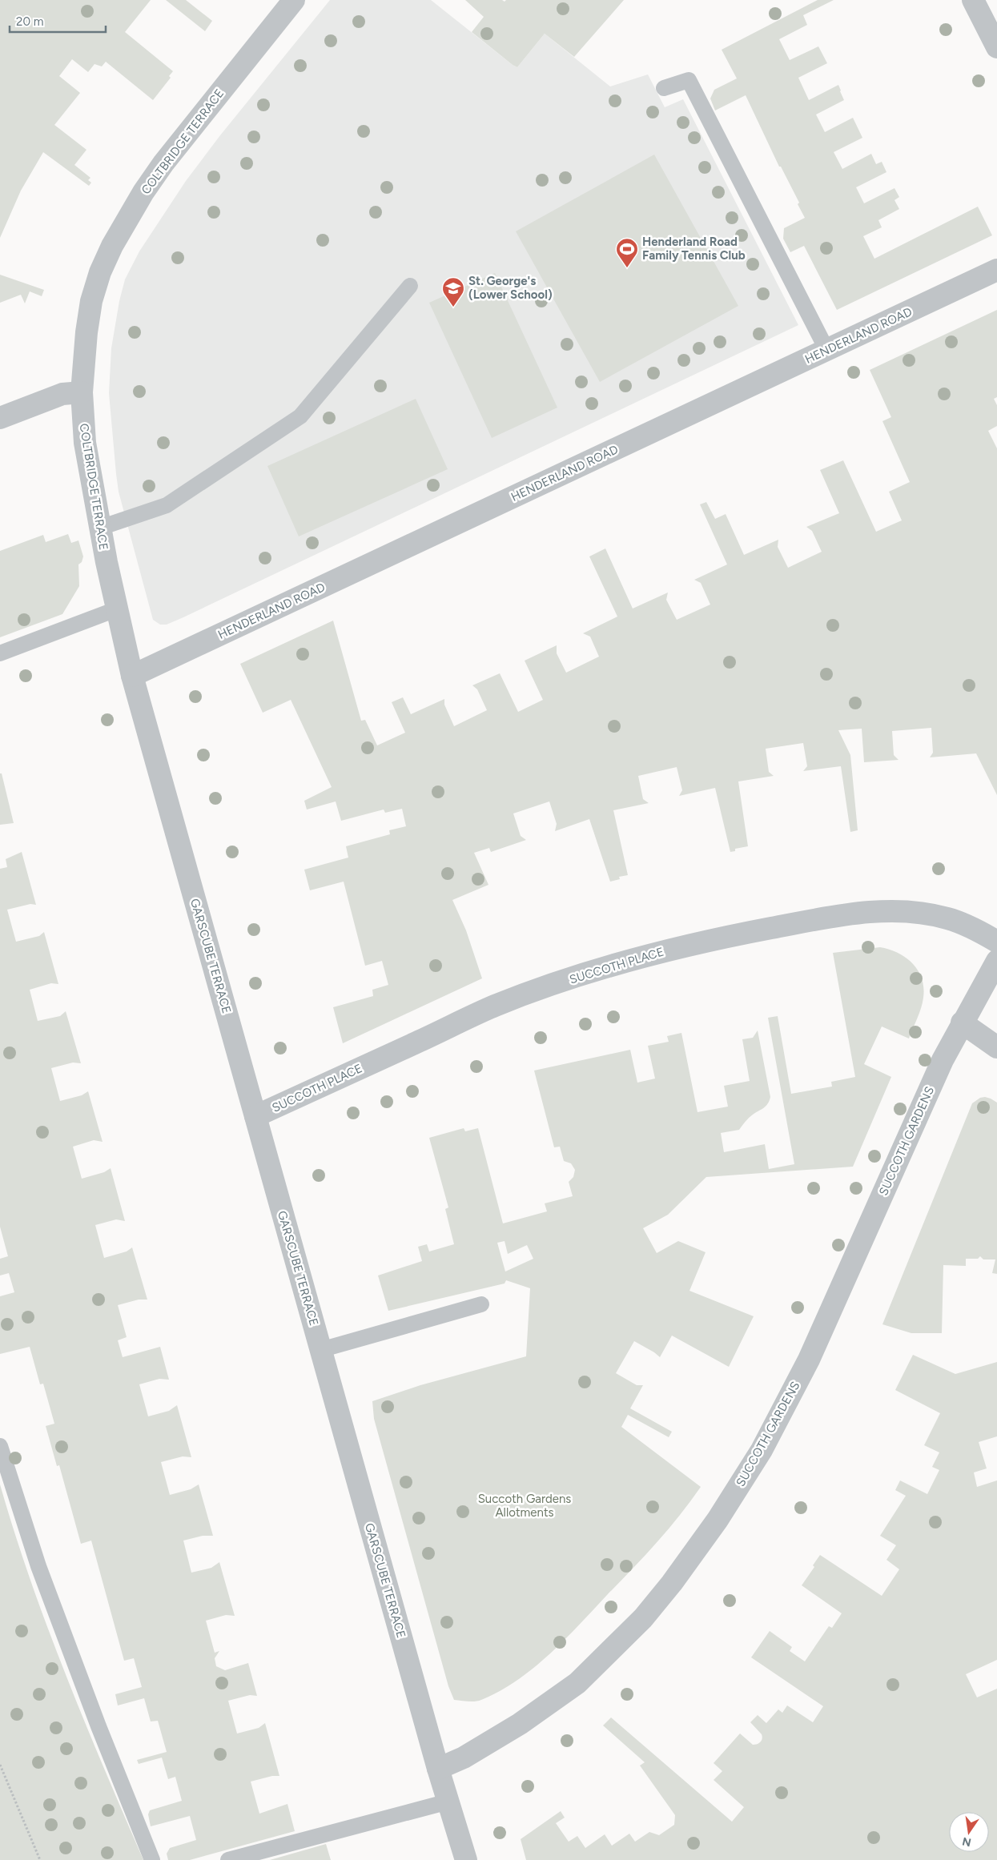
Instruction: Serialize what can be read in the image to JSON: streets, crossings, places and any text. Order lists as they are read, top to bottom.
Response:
{
  "streets": {
    "street": [
      "COLTBRIDGE TERRACE",
      "HENDERLAND ROAD",
      "GARSCUBE TERRACE",
      "SUCCOTH PLACE",
      "SUCCOTH GARDENS"
    ]
  },
  "crossings": [
    ["COLTBRIDGE TERRACE", "HENDERLAND ROAD"],
    ["COLTBRIDGE TERRACE", "GARSCUBE TERRACE"],
    ["HENDERLAND ROAD", "GARSCUBE TERRACE"],
    ["GARSCUBE TERRACE", "SUCCOTH PLACE"],
    ["GARSCUBE TERRACE", "SUCCOTH GARDENS"]
  ],
  "parks": ["Succoth Gardens Allotments"],
  "places": {
    "sports": ["Henderland Road Family Tennis Club"],
    "school or university": ["St. George's (Lower School)"]
  },
  "scale_bar": "20 m",
  "north": "bottom"
}
